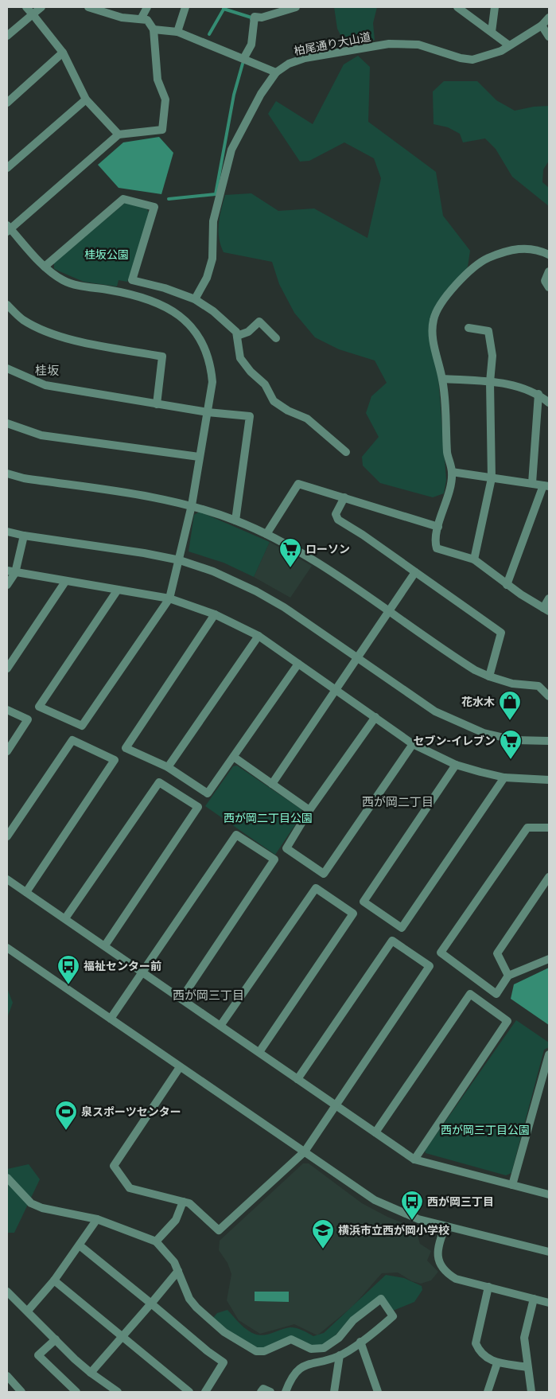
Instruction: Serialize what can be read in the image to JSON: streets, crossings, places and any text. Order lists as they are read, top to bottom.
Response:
{
  "streets": {
    "street": ["柏尾通り大山道"]
  },
  "districts": ["桂坂", "西が岡二丁目", "西が岡三丁目"],
  "parks": ["桂坂公園", "西が岡二丁目公園", "西が岡三丁目公園"],
  "places": {
    "supermarket": ["ローソン", "セブン-イレブン"],
    "shop": ["花水木"],
    "bus stop": ["福祉センター前", "西が岡三丁目"],
    "sports": ["泉スポーツセンター"],
    "school or university": ["横浜市立西が岡小学校"]
  }
}
